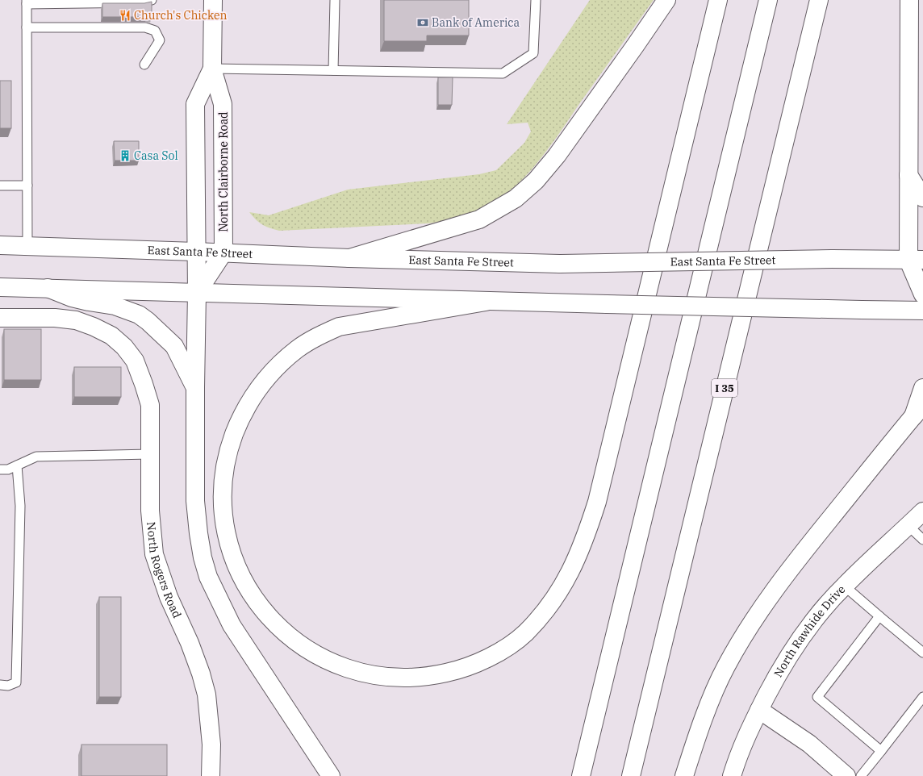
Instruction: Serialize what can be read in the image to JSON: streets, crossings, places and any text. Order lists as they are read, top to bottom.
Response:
{
  "streets": {
    "main road": [
      "North Clairborne Road",
      "East Santa Fe Street",
      "I 35",
      "North Rogers Road",
      "North Rawhide Drive"
    ]
  },
  "crossings": [
    ["North Clairborne Road", "East Santa Fe Street"]
  ],
  "places": {
    "restaurant": ["Church's Chicken"],
    "bank": ["Bank of America"],
    "building": ["Casa Sol"]
  }
}
